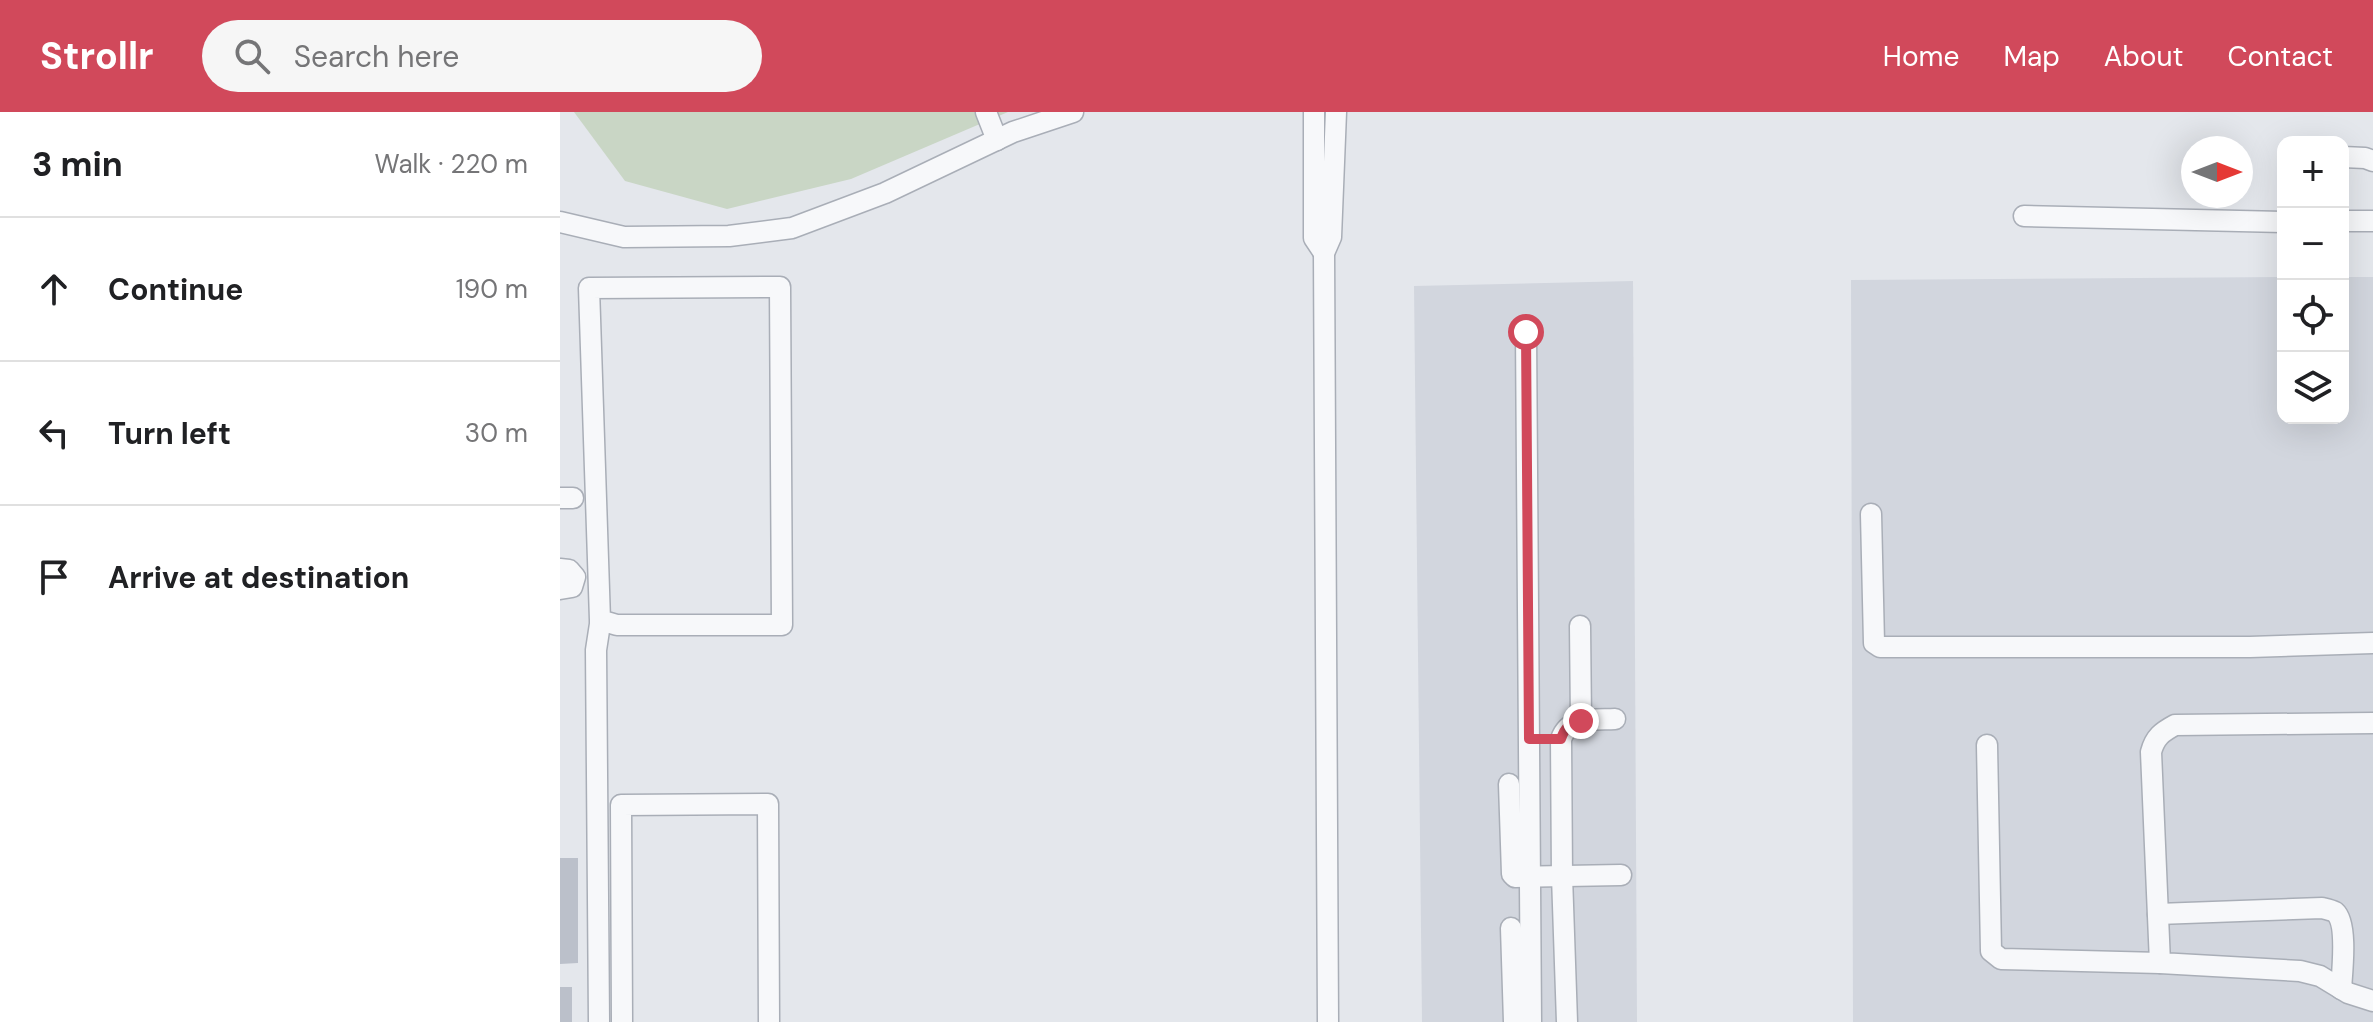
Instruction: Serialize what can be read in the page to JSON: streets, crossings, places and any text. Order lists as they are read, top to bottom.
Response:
{
  "north": "right",
  "page": {
    "header": "Strollr",
    "search": "Search here",
    "nav": [
      "Home",
      "Map",
      "About",
      "Contact"
    ],
    "heading": ["3 min", "Walk · 220 m"],
    "map_buttons": ["+", "−"],
    "list": [
      ["Continue", "190 m"],
      ["Turn left", "30 m"],
      "Arrive at destination"
    ]
  }
}
